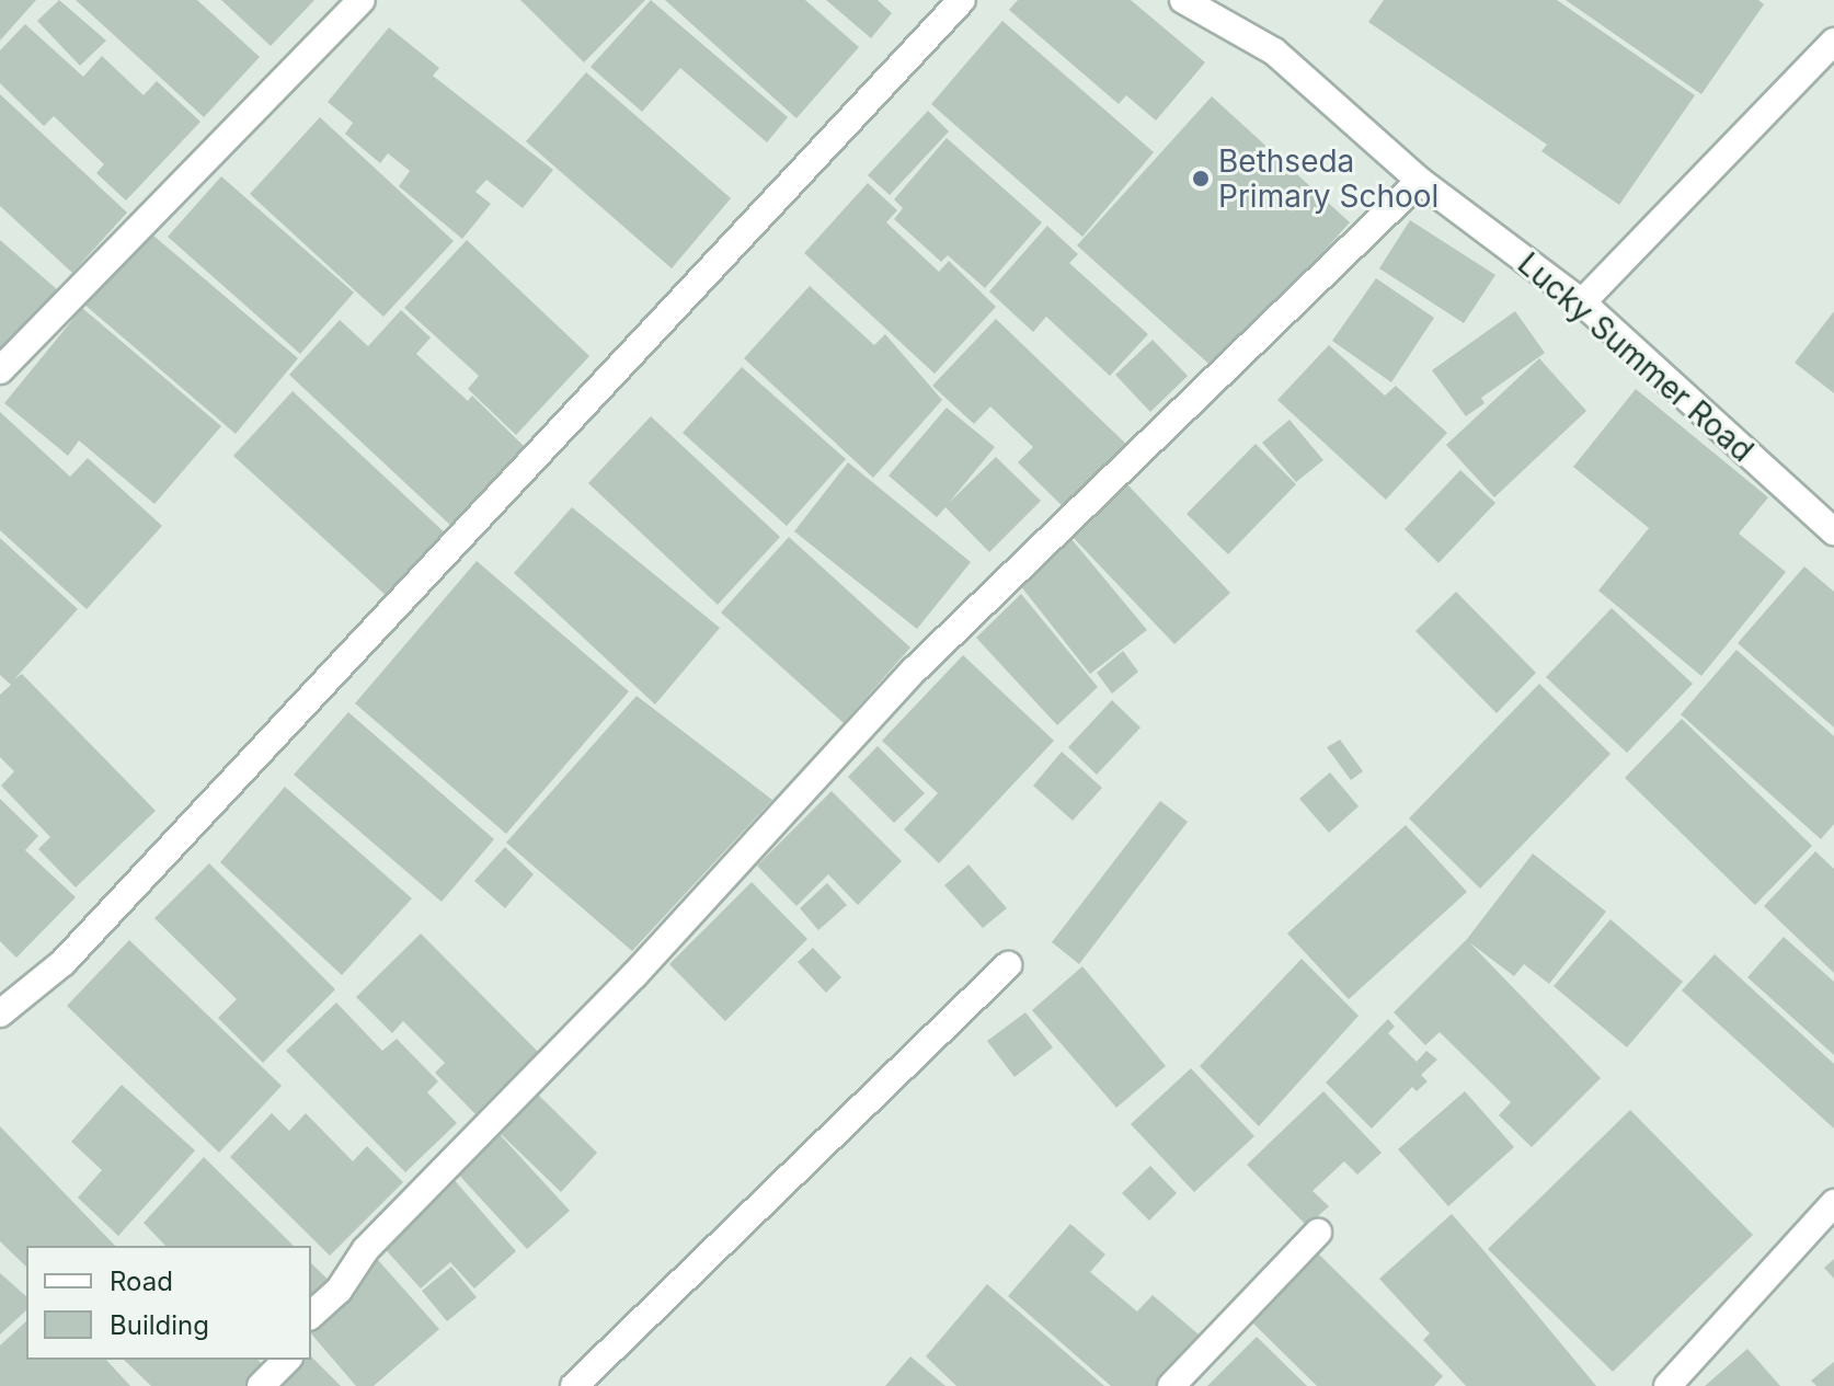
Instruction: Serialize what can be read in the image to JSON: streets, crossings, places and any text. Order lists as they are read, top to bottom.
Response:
{
  "streets": {
    "street": ["Lucky Summer Road"]
  },
  "places": ["Bethseda Primary School"],
  "legend": ["Road", "Building"]
}
